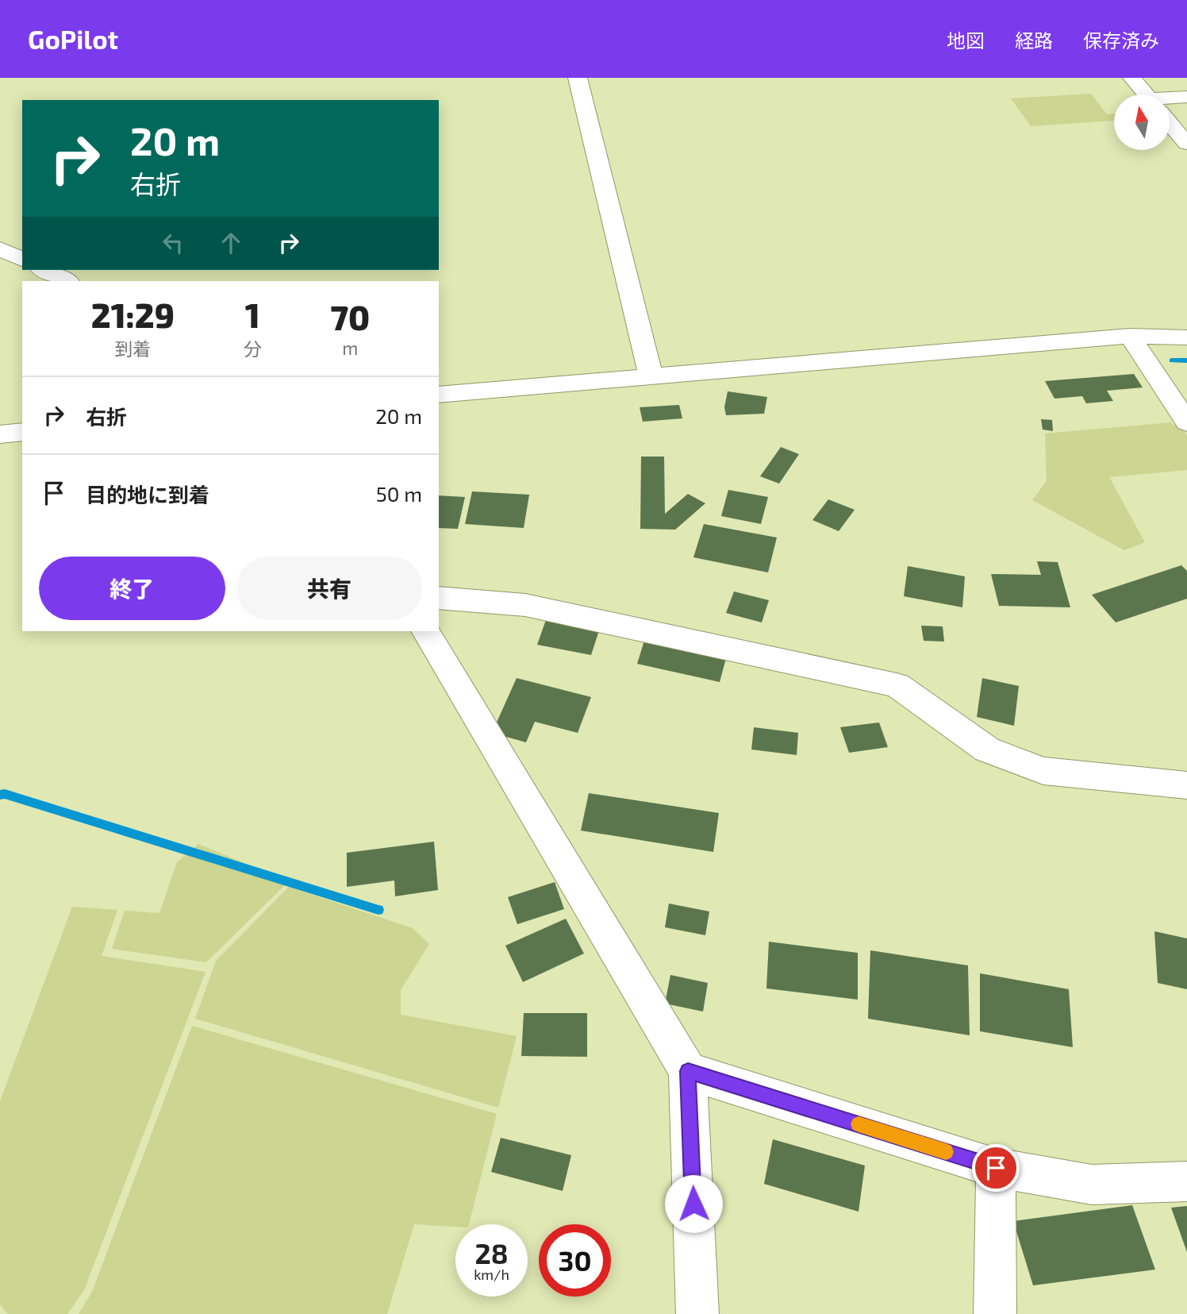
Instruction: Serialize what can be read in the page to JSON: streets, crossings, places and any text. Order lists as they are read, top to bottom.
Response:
{
  "north": "top",
  "page": {
    "header": "GoPilot",
    "nav": ["地図", "経路", "保存済み"],
    "turn": ["20 m", "右折"],
    "eta": [
      "21:29",
      "到着",
      "1",
      "分",
      "70",
      "m"
    ],
    "list": [
      {
        "name": "右折",
        "value": "20 m"
      },
      {
        "name": "目的地に到着",
        "value": "50 m"
      }
    ],
    "buttons": ["終了", "共有"],
    "speed": "28 km/h",
    "limit": "30"
  }
}
